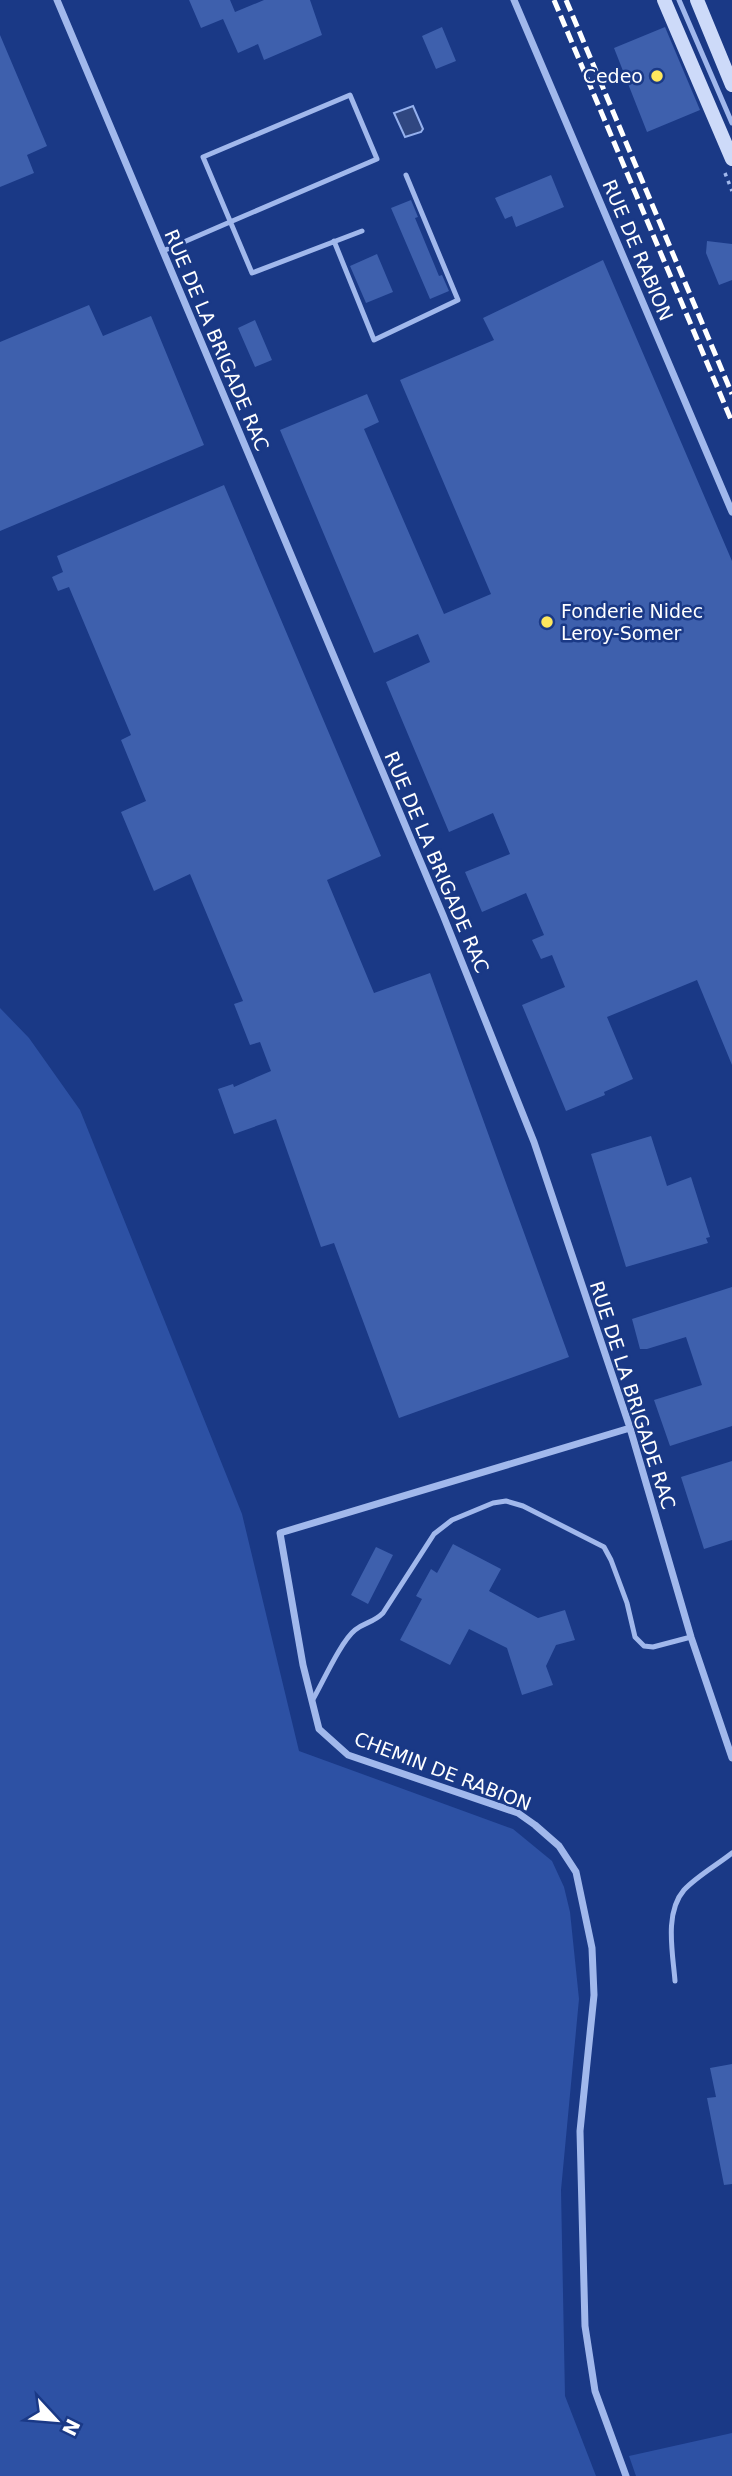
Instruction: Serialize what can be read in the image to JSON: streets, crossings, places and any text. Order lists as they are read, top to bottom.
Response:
{
  "streets": {
    "street": ["RUE DE RABION", "RUE DE LA BRIGADE RAC", "CHEMIN DE RABION"]
  },
  "crossings": [
    ["RUE DE LA BRIGADE RAC", "CHEMIN DE RABION"]
  ],
  "places": ["Cedeo", "Fonderie Nidec Leroy-Somer"],
  "north": "bottom right"
}
